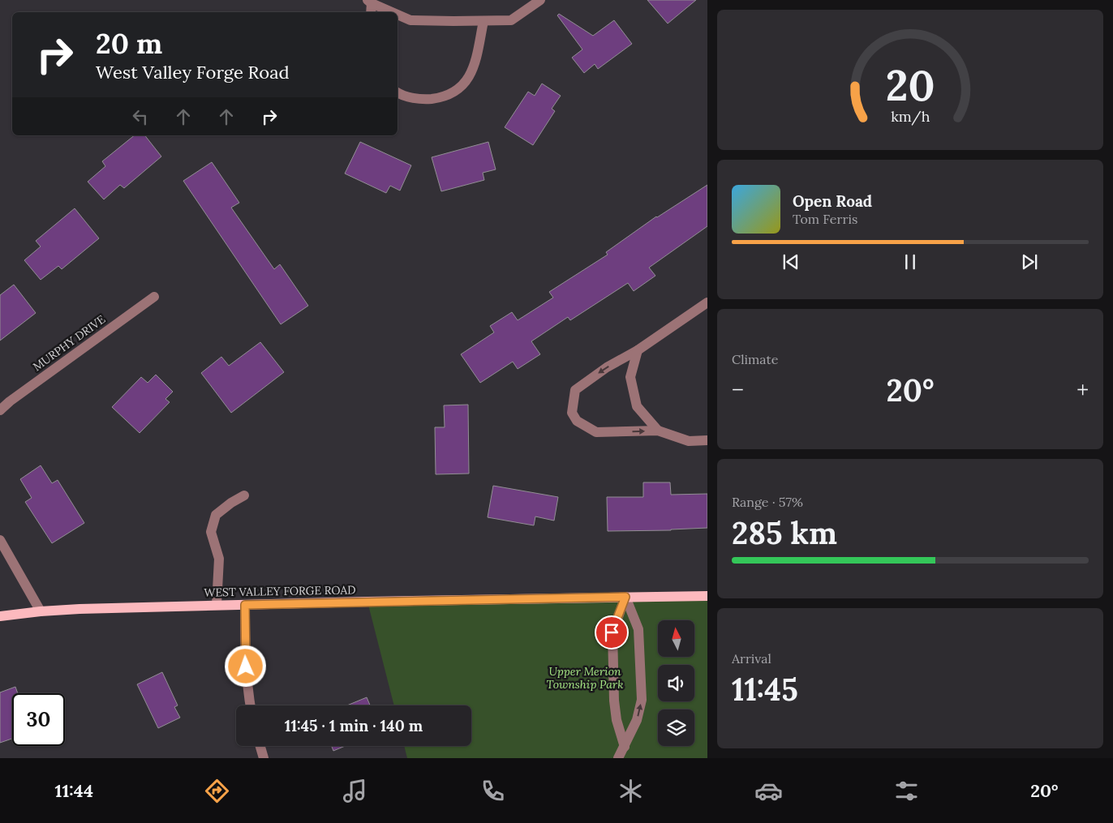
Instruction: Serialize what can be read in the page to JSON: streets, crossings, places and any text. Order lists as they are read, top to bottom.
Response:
{
  "streets": {
    "main road": ["WEST VALLEY FORGE ROAD"],
    "street": ["MURPHY DRIVE"]
  },
  "parks": ["Upper Merion Township Park"],
  "north": "top",
  "page": {
    "turn": ["20 m", "West Valley Forge Road"],
    "song": ["Open Road", "Tom Ferris"],
    "tile": [
      "Climate",
      ["Range · 57%", "285 km"],
      ["Arrival", "11:45"]
    ],
    "heat": ["−", "20°", "+"],
    "limit": "30",
    "trip": "11:45 · 1 min · 140 m",
    "tabs": ["11:44", "20°"],
    "gauge": ["20", "km/h"]
  }
}
